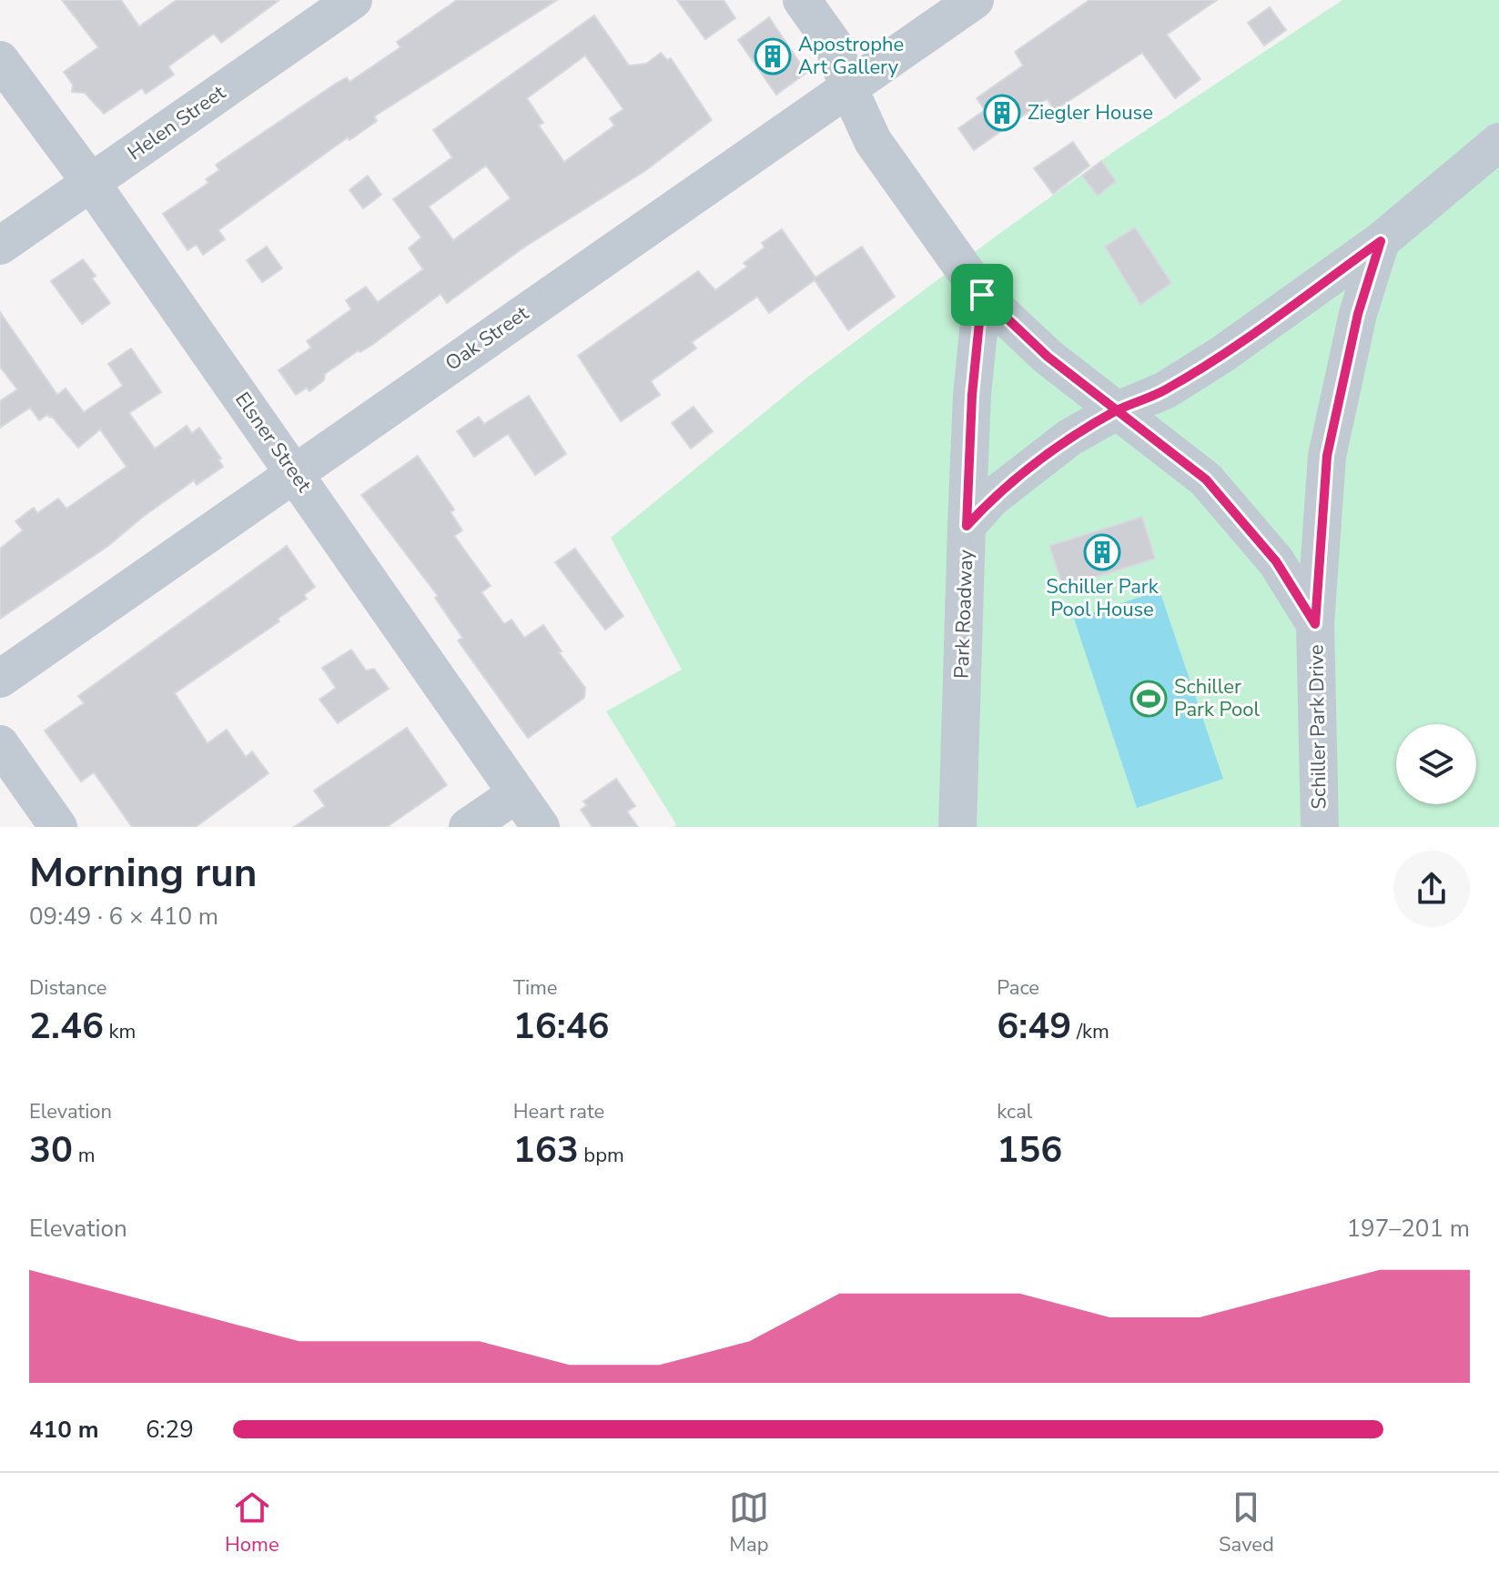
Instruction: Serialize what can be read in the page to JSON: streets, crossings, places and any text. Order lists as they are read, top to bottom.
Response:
{
  "streets": {
    "street": [
      "Helen Street",
      "Oak Street",
      "Elsner Street",
      "Park Roadway",
      "Schiller Park Drive"
    ]
  },
  "crossings": [
    ["Helen Street", "Elsner Street"],
    ["Oak Street", "Elsner Street"],
    ["Park Roadway", "Schiller Park Drive"]
  ],
  "places": {
    "building": ["Apostrophe Art Gallery", "Ziegler House", "Schiller Park Pool House"],
    "sports": ["Schiller Park Pool"]
  },
  "page": {
    "heading": ["Morning run", "09:49 · 6 × 410 m"],
    "stats": [
      ["Distance", "2.46 km"],
      ["Time", "16:46"],
      ["Pace", "6:49 /km"],
      ["Elevation", "30 m"],
      ["Heart rate", "163 bpm"],
      ["kcal", "156"]
    ],
    "chart": ["Elevation", "197–201 m"],
    "list": [
      {
        "name": "410 m",
        "note": "6:29"
      }
    ],
    "tabs": ["Home", "Map", "Saved"]
  }
}
